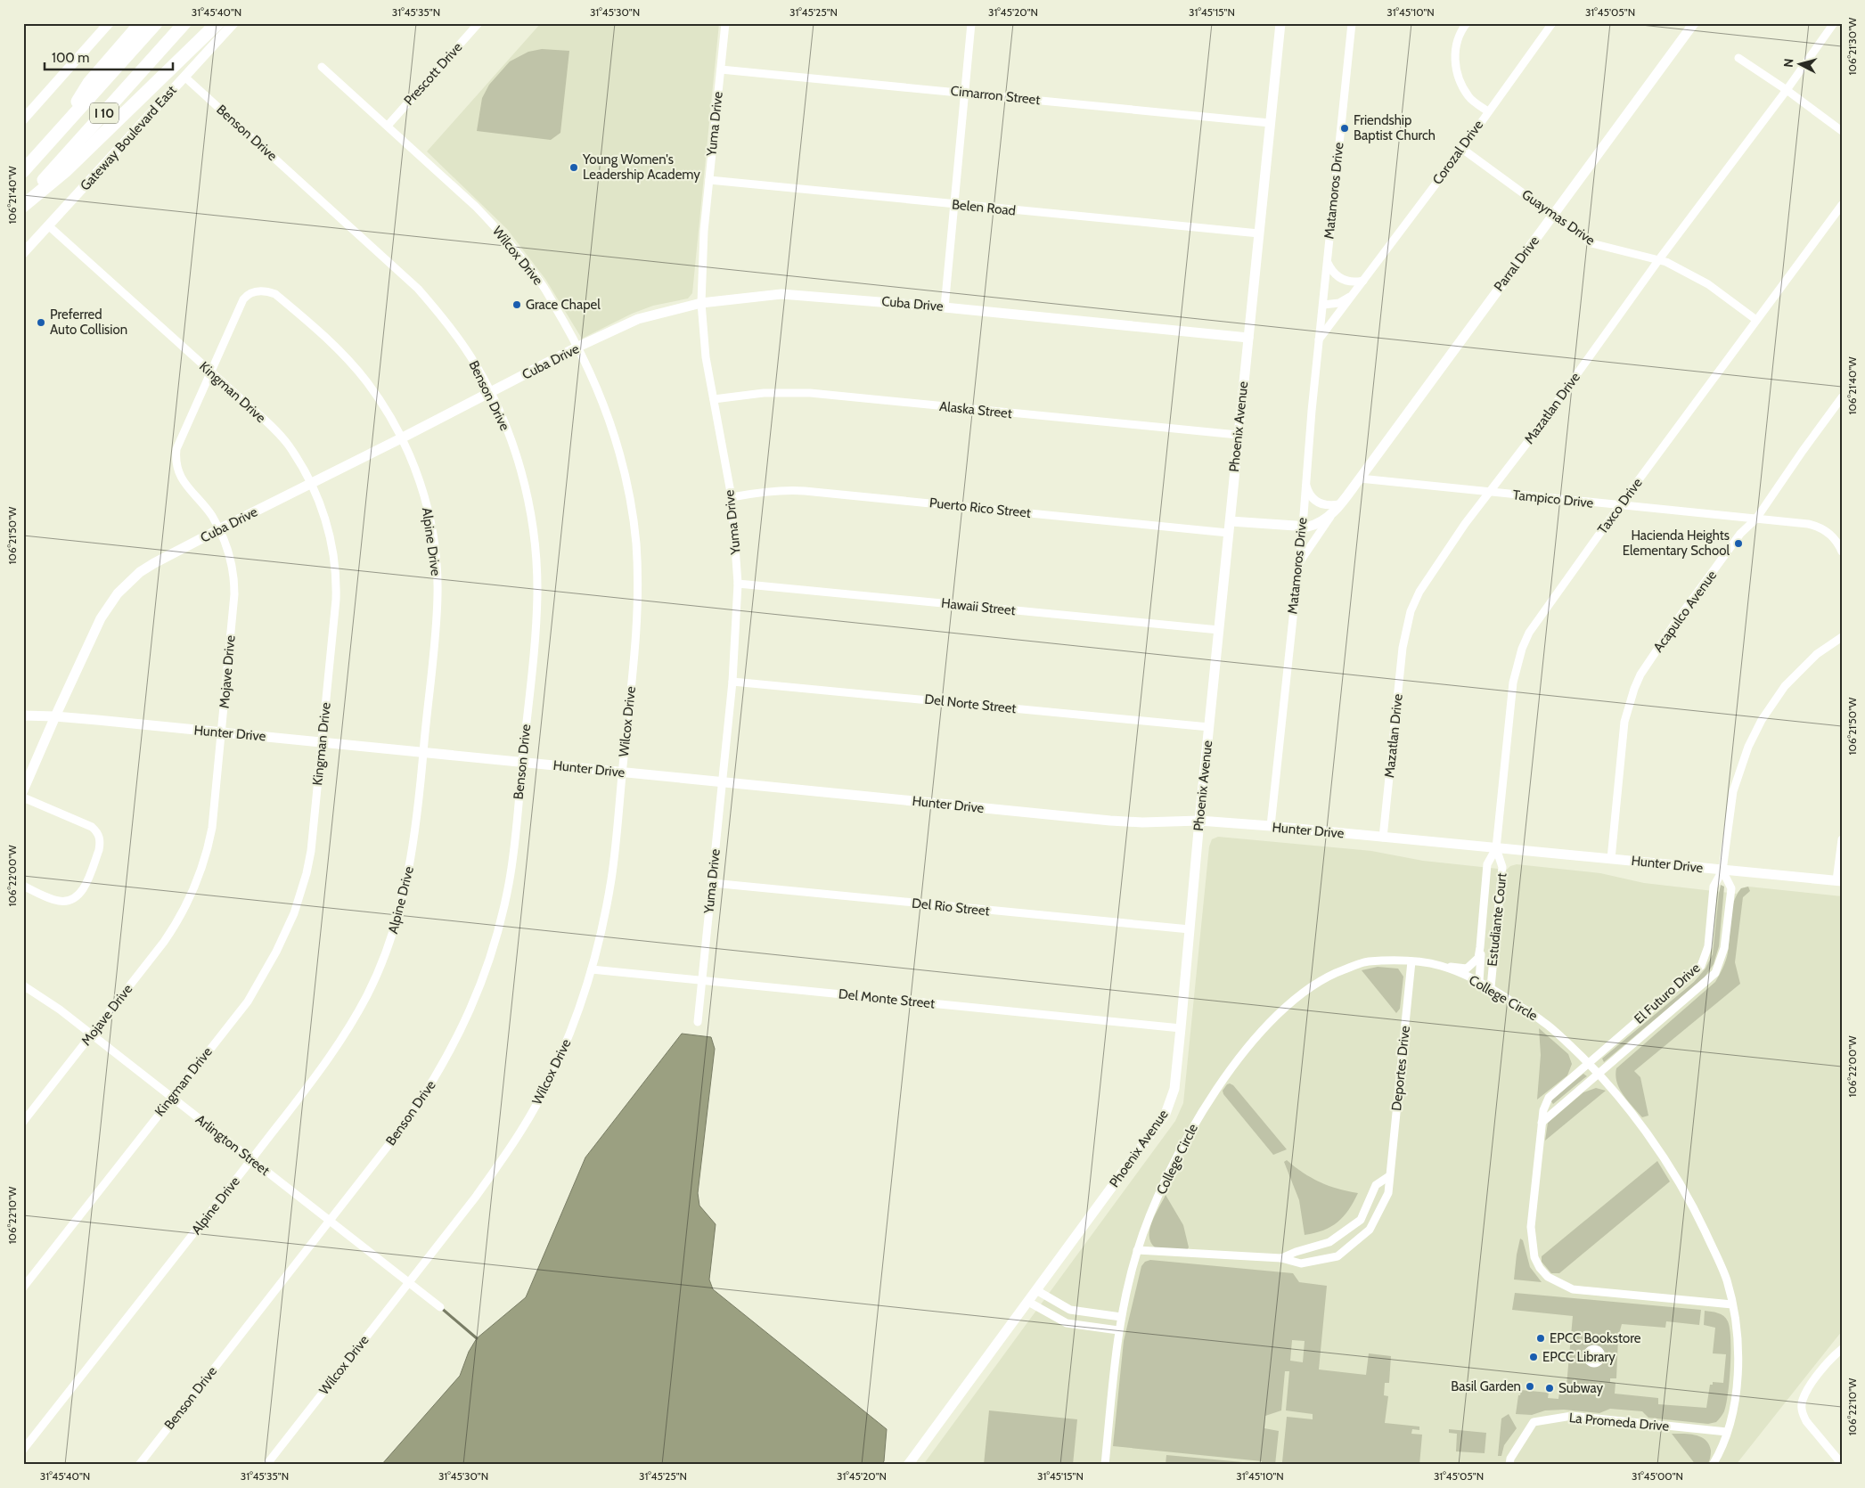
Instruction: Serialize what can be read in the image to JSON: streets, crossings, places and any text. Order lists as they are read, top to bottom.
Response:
{
  "streets": {
    "highway": ["I 10"],
    "street": [
      "Prescott Drive",
      "Cimarron Street",
      "Yuma Drive",
      "Benson Drive",
      "Gateway Boulevard East",
      "Corozal Drive",
      "Matamoros Drive",
      "Belen Road",
      "Guaymas Drive",
      "Wilcox Drive",
      "Parral Drive",
      "Cuba Drive",
      "Kingman Drive",
      "Mazatlan Drive",
      "Alaska Street",
      "Phoenix Avenue",
      "Tampico Drive",
      "Taxco Drive",
      "Puerto Rico Street",
      "Alpine Drive",
      "Hawaii Street",
      "Acapulco Avenue",
      "Mojave Drive",
      "Del Norte Street",
      "Hunter Drive",
      "Del Rio Street",
      "Estudiante Court",
      "El Futuro Drive",
      "College Circle",
      "Del Monte Street",
      "Deportes Drive",
      "Arlington Street",
      "La Promeda Drive"
    ]
  },
  "crossings": [
    ["Prescott Drive", "Wilcox Drive"],
    ["Cimarron Street", "Yuma Drive"],
    ["Cimarron Street", "Phoenix Avenue"],
    ["Yuma Drive", "Belen Road"],
    ["Yuma Drive", "Cuba Drive"],
    ["Yuma Drive", "Alaska Street"],
    ["Yuma Drive", "Puerto Rico Street"],
    ["Yuma Drive", "Hawaii Street"],
    ["Yuma Drive", "Del Norte Street"],
    ["Yuma Drive", "Hunter Drive"],
    ["Yuma Drive", "Del Rio Street"],
    ["Yuma Drive", "Del Monte Street"],
    ["Benson Drive", "Gateway Boulevard East"],
    ["Benson Drive", "Cuba Drive"],
    ["Benson Drive", "Hunter Drive"],
    ["Benson Drive", "Arlington Street"],
    ["Gateway Boulevard East", "Kingman Drive"],
    ["Corozal Drive", "Matamoros Drive"],
    ["Corozal Drive", "Guaymas Drive"],
    ["Matamoros Drive", "Parral Drive"],
    ["Matamoros Drive", "Hunter Drive"],
    ["Belen Road", "Phoenix Avenue"],
    ["Guaymas Drive", "Parral Drive"],
    ["Guaymas Drive", "Mazatlan Drive"],
    ["Guaymas Drive", "Taxco Drive"],
    ["Wilcox Drive", "Cuba Drive"],
    ["Wilcox Drive", "Hunter Drive"],
    ["Wilcox Drive", "Del Monte Street"],
    ["Wilcox Drive", "Arlington Street"],
    ["Parral Drive", "Tampico Drive"],
    ["Cuba Drive", "Kingman Drive"],
    ["Cuba Drive", "Phoenix Avenue"],
    ["Cuba Drive", "Alpine Drive"],
    ["Cuba Drive", "Mojave Drive"],
    ["Cuba Drive", "Hunter Drive"],
    ["Kingman Drive", "Mojave Drive"],
    ["Kingman Drive", "Hunter Drive"],
    ["Kingman Drive", "Arlington Street"],
    ["Mazatlan Drive", "Tampico Drive"],
    ["Mazatlan Drive", "Hunter Drive"],
    ["Alaska Street", "Phoenix Avenue"],
    ["Phoenix Avenue", "Puerto Rico Street"],
    ["Phoenix Avenue", "Hawaii Street"],
    ["Phoenix Avenue", "Del Norte Street"],
    ["Phoenix Avenue", "Hunter Drive"],
    ["Phoenix Avenue", "Del Rio Street"],
    ["Phoenix Avenue", "Del Monte Street"],
    ["Tampico Drive", "Taxco Drive"],
    ["Tampico Drive", "Acapulco Avenue"],
    ["Taxco Drive", "Hunter Drive"],
    ["Taxco Drive", "Estudiante Court"],
    ["Alpine Drive", "Mojave Drive"],
    ["Alpine Drive", "Hunter Drive"],
    ["Alpine Drive", "Arlington Street"],
    ["Acapulco Avenue", "Hunter Drive"],
    ["Mojave Drive", "Hunter Drive"],
    ["Mojave Drive", "Arlington Street"],
    ["Hunter Drive", "Estudiante Court"],
    ["Hunter Drive", "El Futuro Drive"],
    ["Estudiante Court", "College Circle"],
    ["El Futuro Drive", "College Circle"],
    ["College Circle", "Deportes Drive"],
    ["College Circle", "La Promeda Drive"]
  ],
  "places": [
    "Friendship Baptist Church",
    "Young Women's Leadership Academy",
    "Grace Chapel",
    "Preferred Auto Collision",
    "Hacienda Heights Elementary School",
    "EPCC Bookstore",
    "EPCC Library",
    "Basil Garden",
    "Subway"
  ],
  "scale_bar": "100 m",
  "north": "left",
  "coordinates": [
    "31°45'40\"N",
    "31°45'35\"N",
    "31°45'30\"N",
    "31°45'25\"N",
    "31°45'20\"N",
    "31°45'15\"N",
    "31°45'10\"N",
    "31°45'05\"N",
    "106°21'30\"W",
    "106°21'40\"W",
    "106°21'50\"W",
    "106°22'00\"W",
    "106°22'10\"W",
    "31°45'00\"N"
  ]
}
